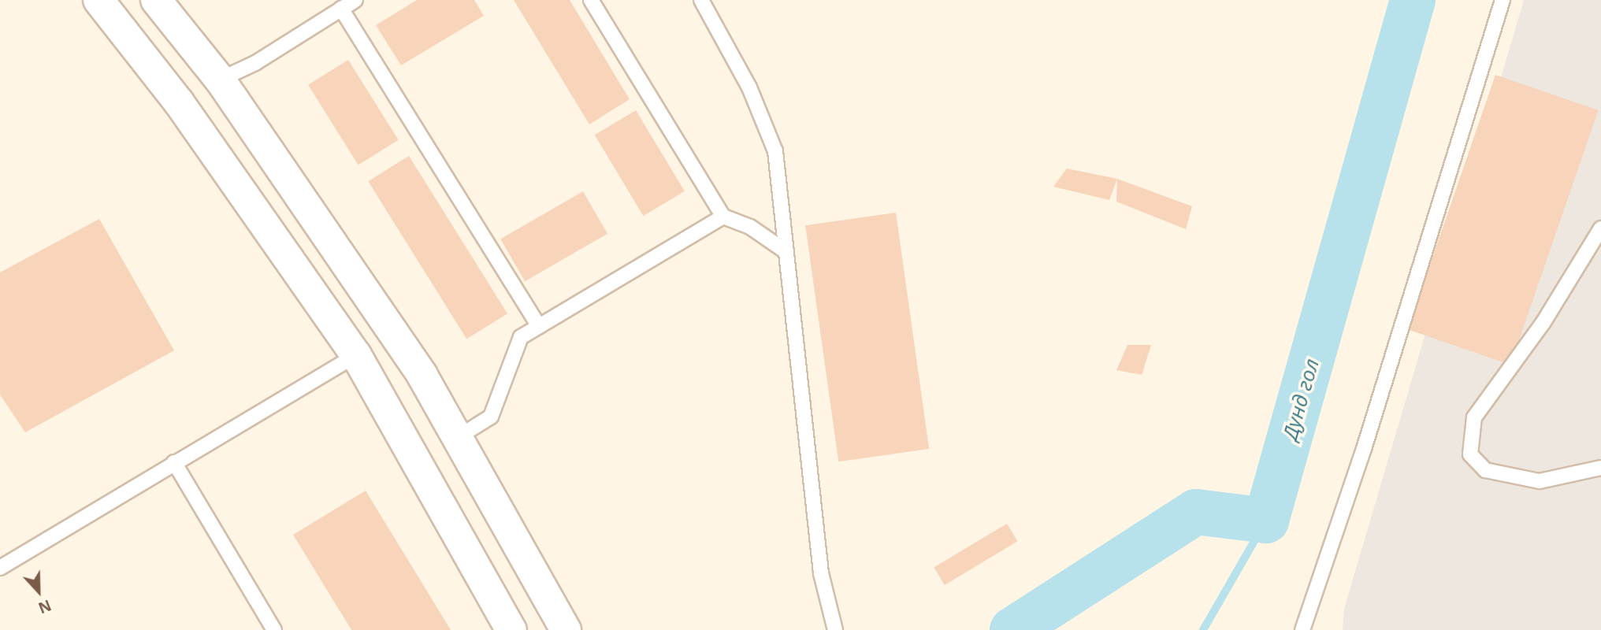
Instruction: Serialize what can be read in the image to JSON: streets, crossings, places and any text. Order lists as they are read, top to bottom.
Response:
{
  "water": ["Дунд гол"],
  "north": "bottom"
}
